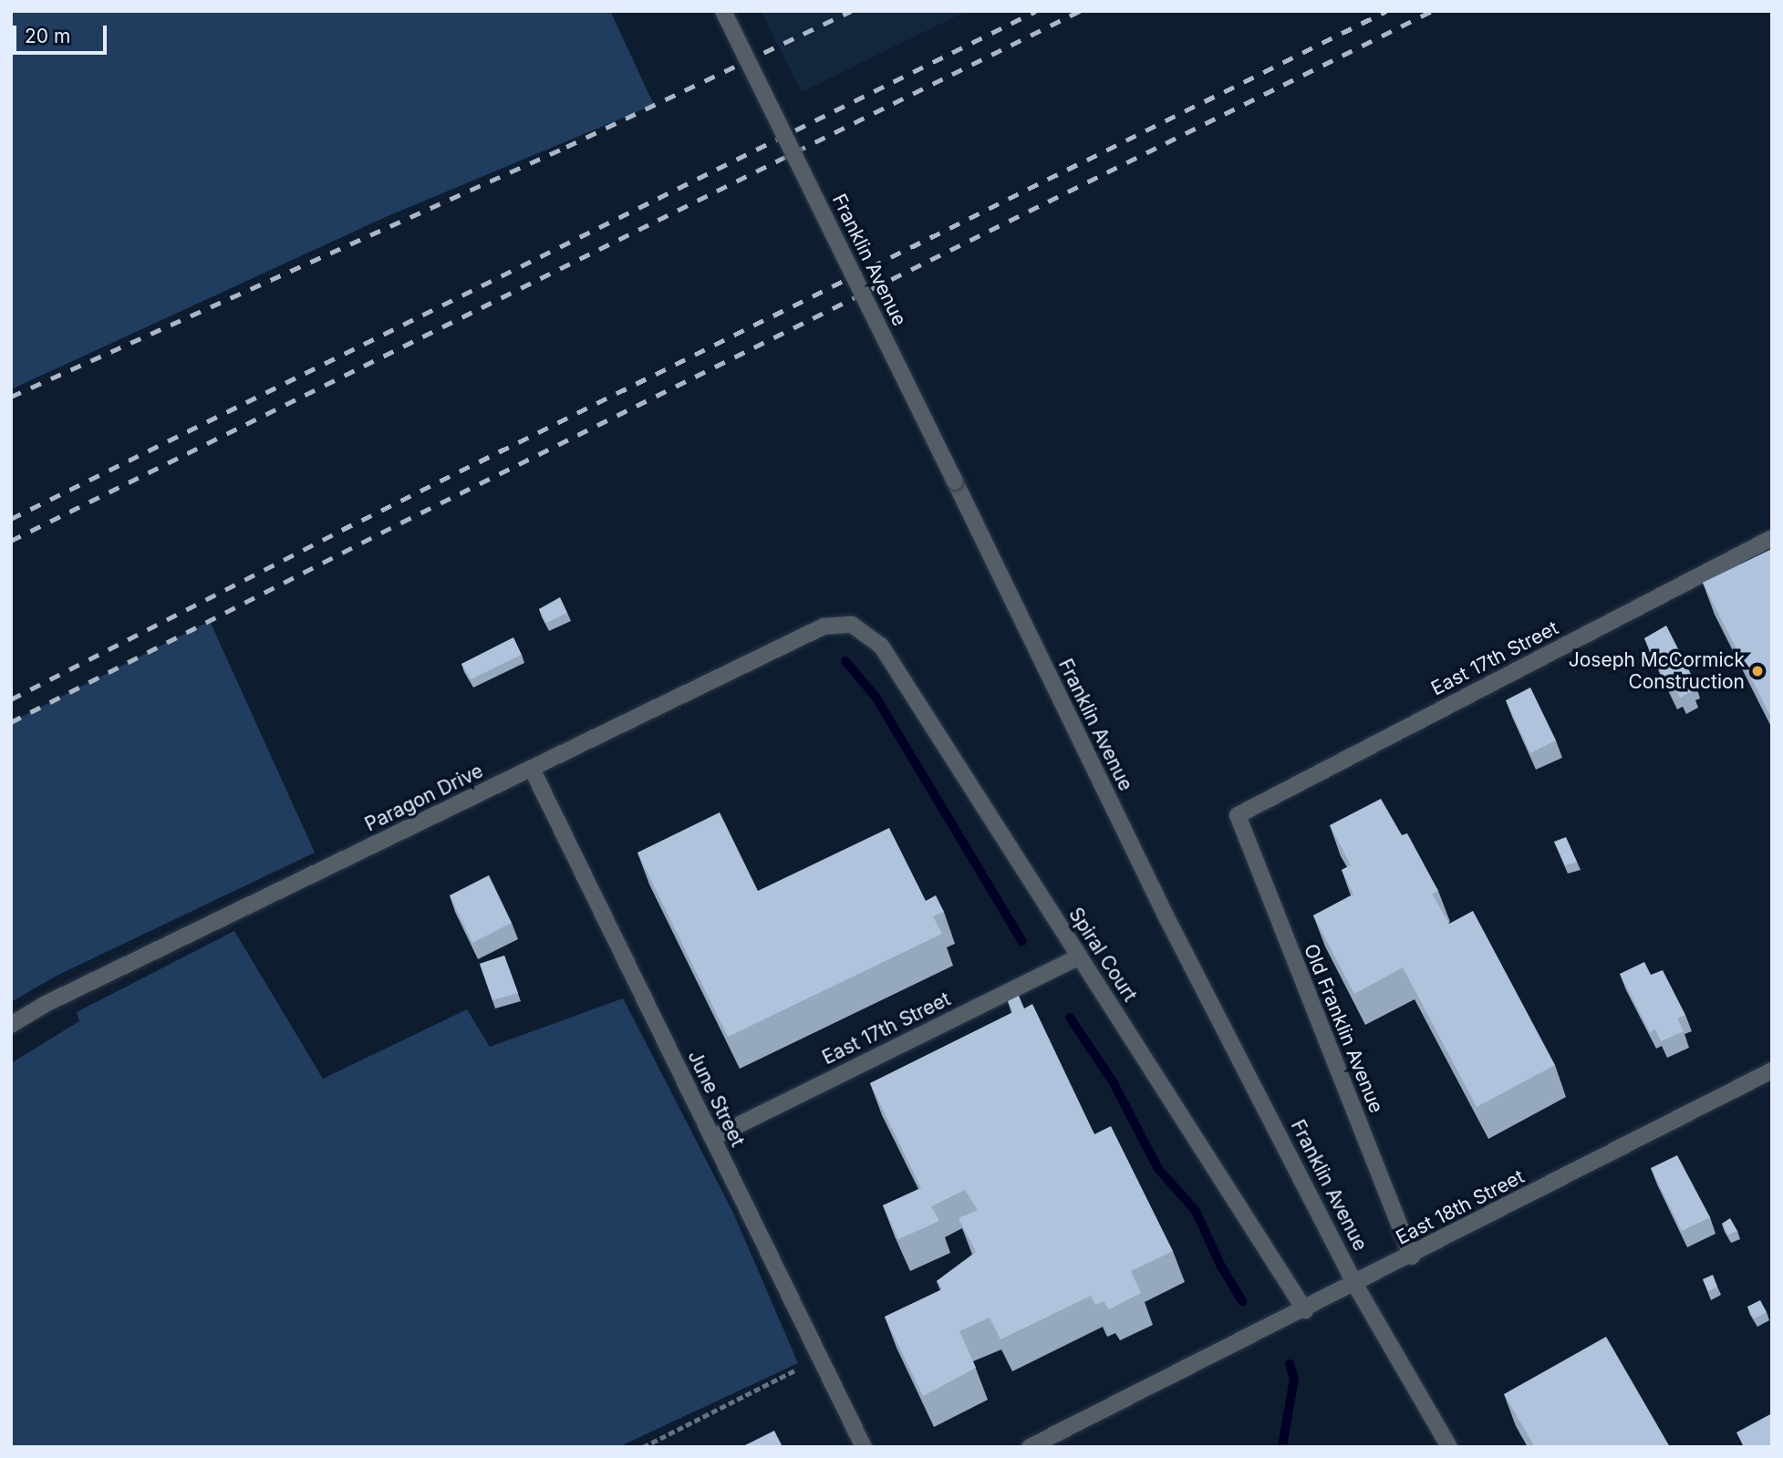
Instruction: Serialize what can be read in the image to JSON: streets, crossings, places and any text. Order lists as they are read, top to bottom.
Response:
{
  "streets": {
    "street": [
      "Franklin Avenue",
      "East 17th Street",
      "Paragon Drive",
      "Spiral Court",
      "Old Franklin Avenue",
      "June Street",
      "East 18th Street"
    ]
  },
  "crossings": [
    ["Franklin Avenue", "East 18th Street"],
    ["East 17th Street", "Spiral Court"],
    ["East 17th Street", "Old Franklin Avenue"],
    ["East 17th Street", "June Street"],
    ["Paragon Drive", "Spiral Court"],
    ["Paragon Drive", "June Street"],
    ["Spiral Court", "East 18th Street"],
    ["Old Franklin Avenue", "East 18th Street"]
  ],
  "places": ["Joseph McCormick Construction"],
  "scale_bar": "20 m"
}
